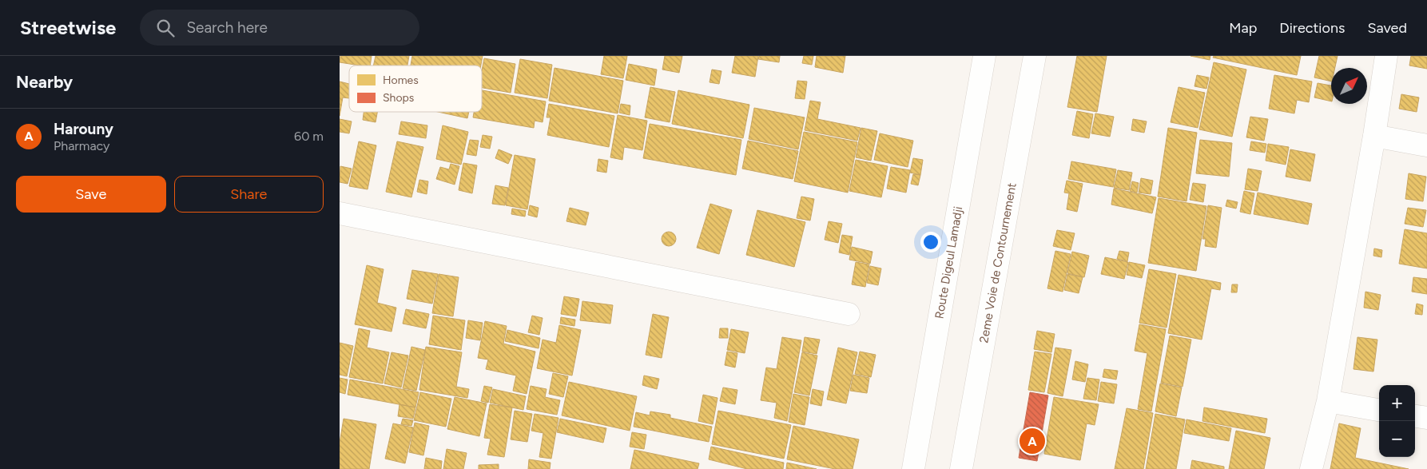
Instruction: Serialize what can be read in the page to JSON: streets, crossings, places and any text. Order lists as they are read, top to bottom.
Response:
{
  "streets": {
    "street": ["Route Digeul Lamadji", "2eme Voie de Contournement"]
  },
  "legend": ["Homes", "Shops"],
  "north": "top right",
  "page": {
    "header": "Streetwise",
    "search": "Search here",
    "nav": ["Map", "Directions", "Saved"],
    "heading": "Nearby",
    "list": [
      {
        "mark": "A",
        "name": "Harouny",
        "note": "Pharmacy",
        "value": "60 m"
      }
    ],
    "buttons": ["Save", "Share"],
    "map_buttons": ["+", "−"],
    "pins": "A"
  }
}
